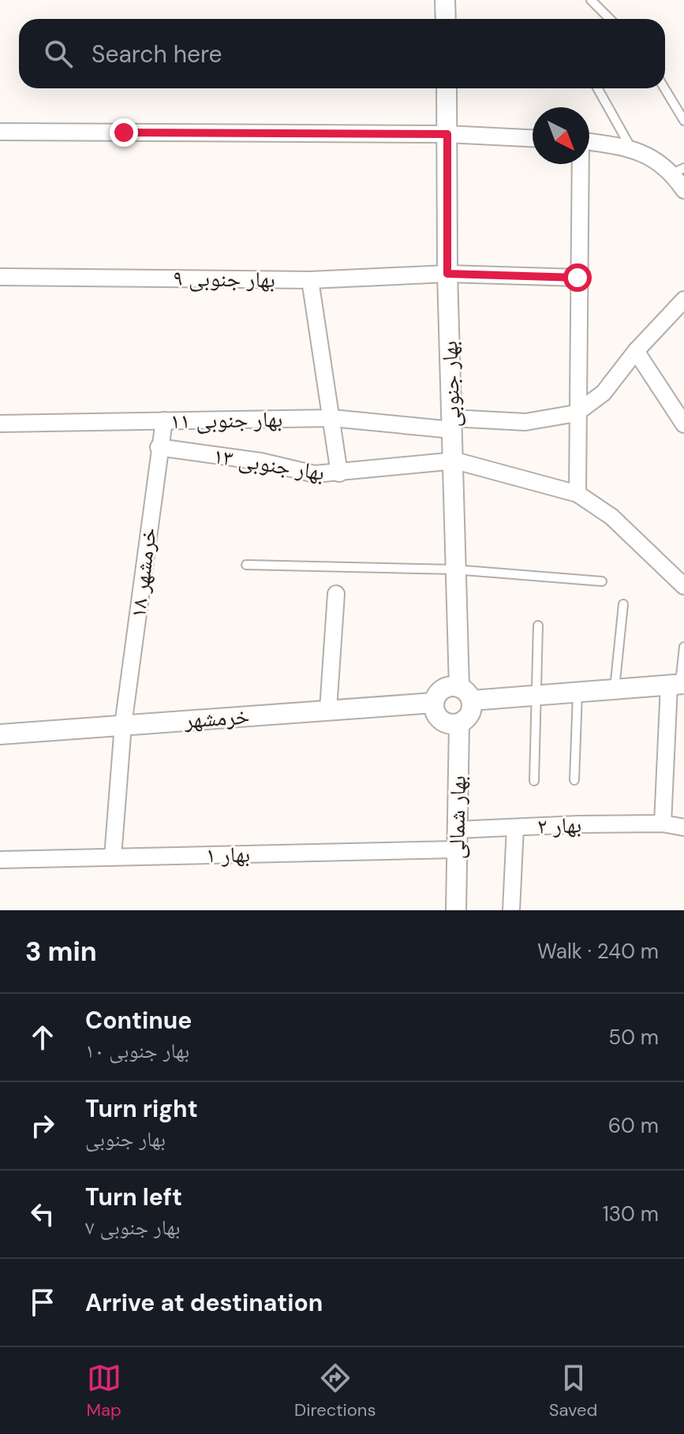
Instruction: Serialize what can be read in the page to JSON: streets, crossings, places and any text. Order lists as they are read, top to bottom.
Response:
{
  "streets": {
    "street": [
      "بهار جنوبی ۹",
      "بهار جنوبی",
      "بهار جنوبی ۱۱",
      "بهار جنوبی ۱۳",
      "خرمشهر ۱۸",
      "خرمشهر",
      "بهار شمالی",
      "بهار ۲",
      "بهار ۱"
    ]
  },
  "crossings": [
    ["بهار جنوبی ۹", "بهار جنوبی"],
    ["بهار جنوبی", "بهار جنوبی ۱۱"],
    ["بهار جنوبی", "بهار جنوبی ۱۳"],
    ["بهار جنوبی", "خرمشهر"],
    ["بهار جنوبی", "بهار شمالی"],
    ["بهار جنوبی ۱۱", "خرمشهر ۱۸"],
    ["بهار جنوبی ۱۳", "خرمشهر ۱۸"],
    ["خرمشهر ۱۸", "خرمشهر"],
    ["خرمشهر ۱۸", "بهار ۱"],
    ["خرمشهر", "بهار شمالی"],
    ["بهار شمالی", "بهار ۲"],
    ["بهار شمالی", "بهار ۱"]
  ],
  "north": "bottom right",
  "page": {
    "search": "Search here",
    "heading": ["3 min", "Walk · 240 m"],
    "list": [
      ["Continue", "بهار جنوبی ۱۰", "50 m"],
      ["Turn right", "بهار جنوبی", "60 m"],
      ["Turn left", "بهار جنوبی ۷", "130 m"],
      "Arrive at destination"
    ],
    "nav": ["Map", "Directions", "Saved"]
  }
}
